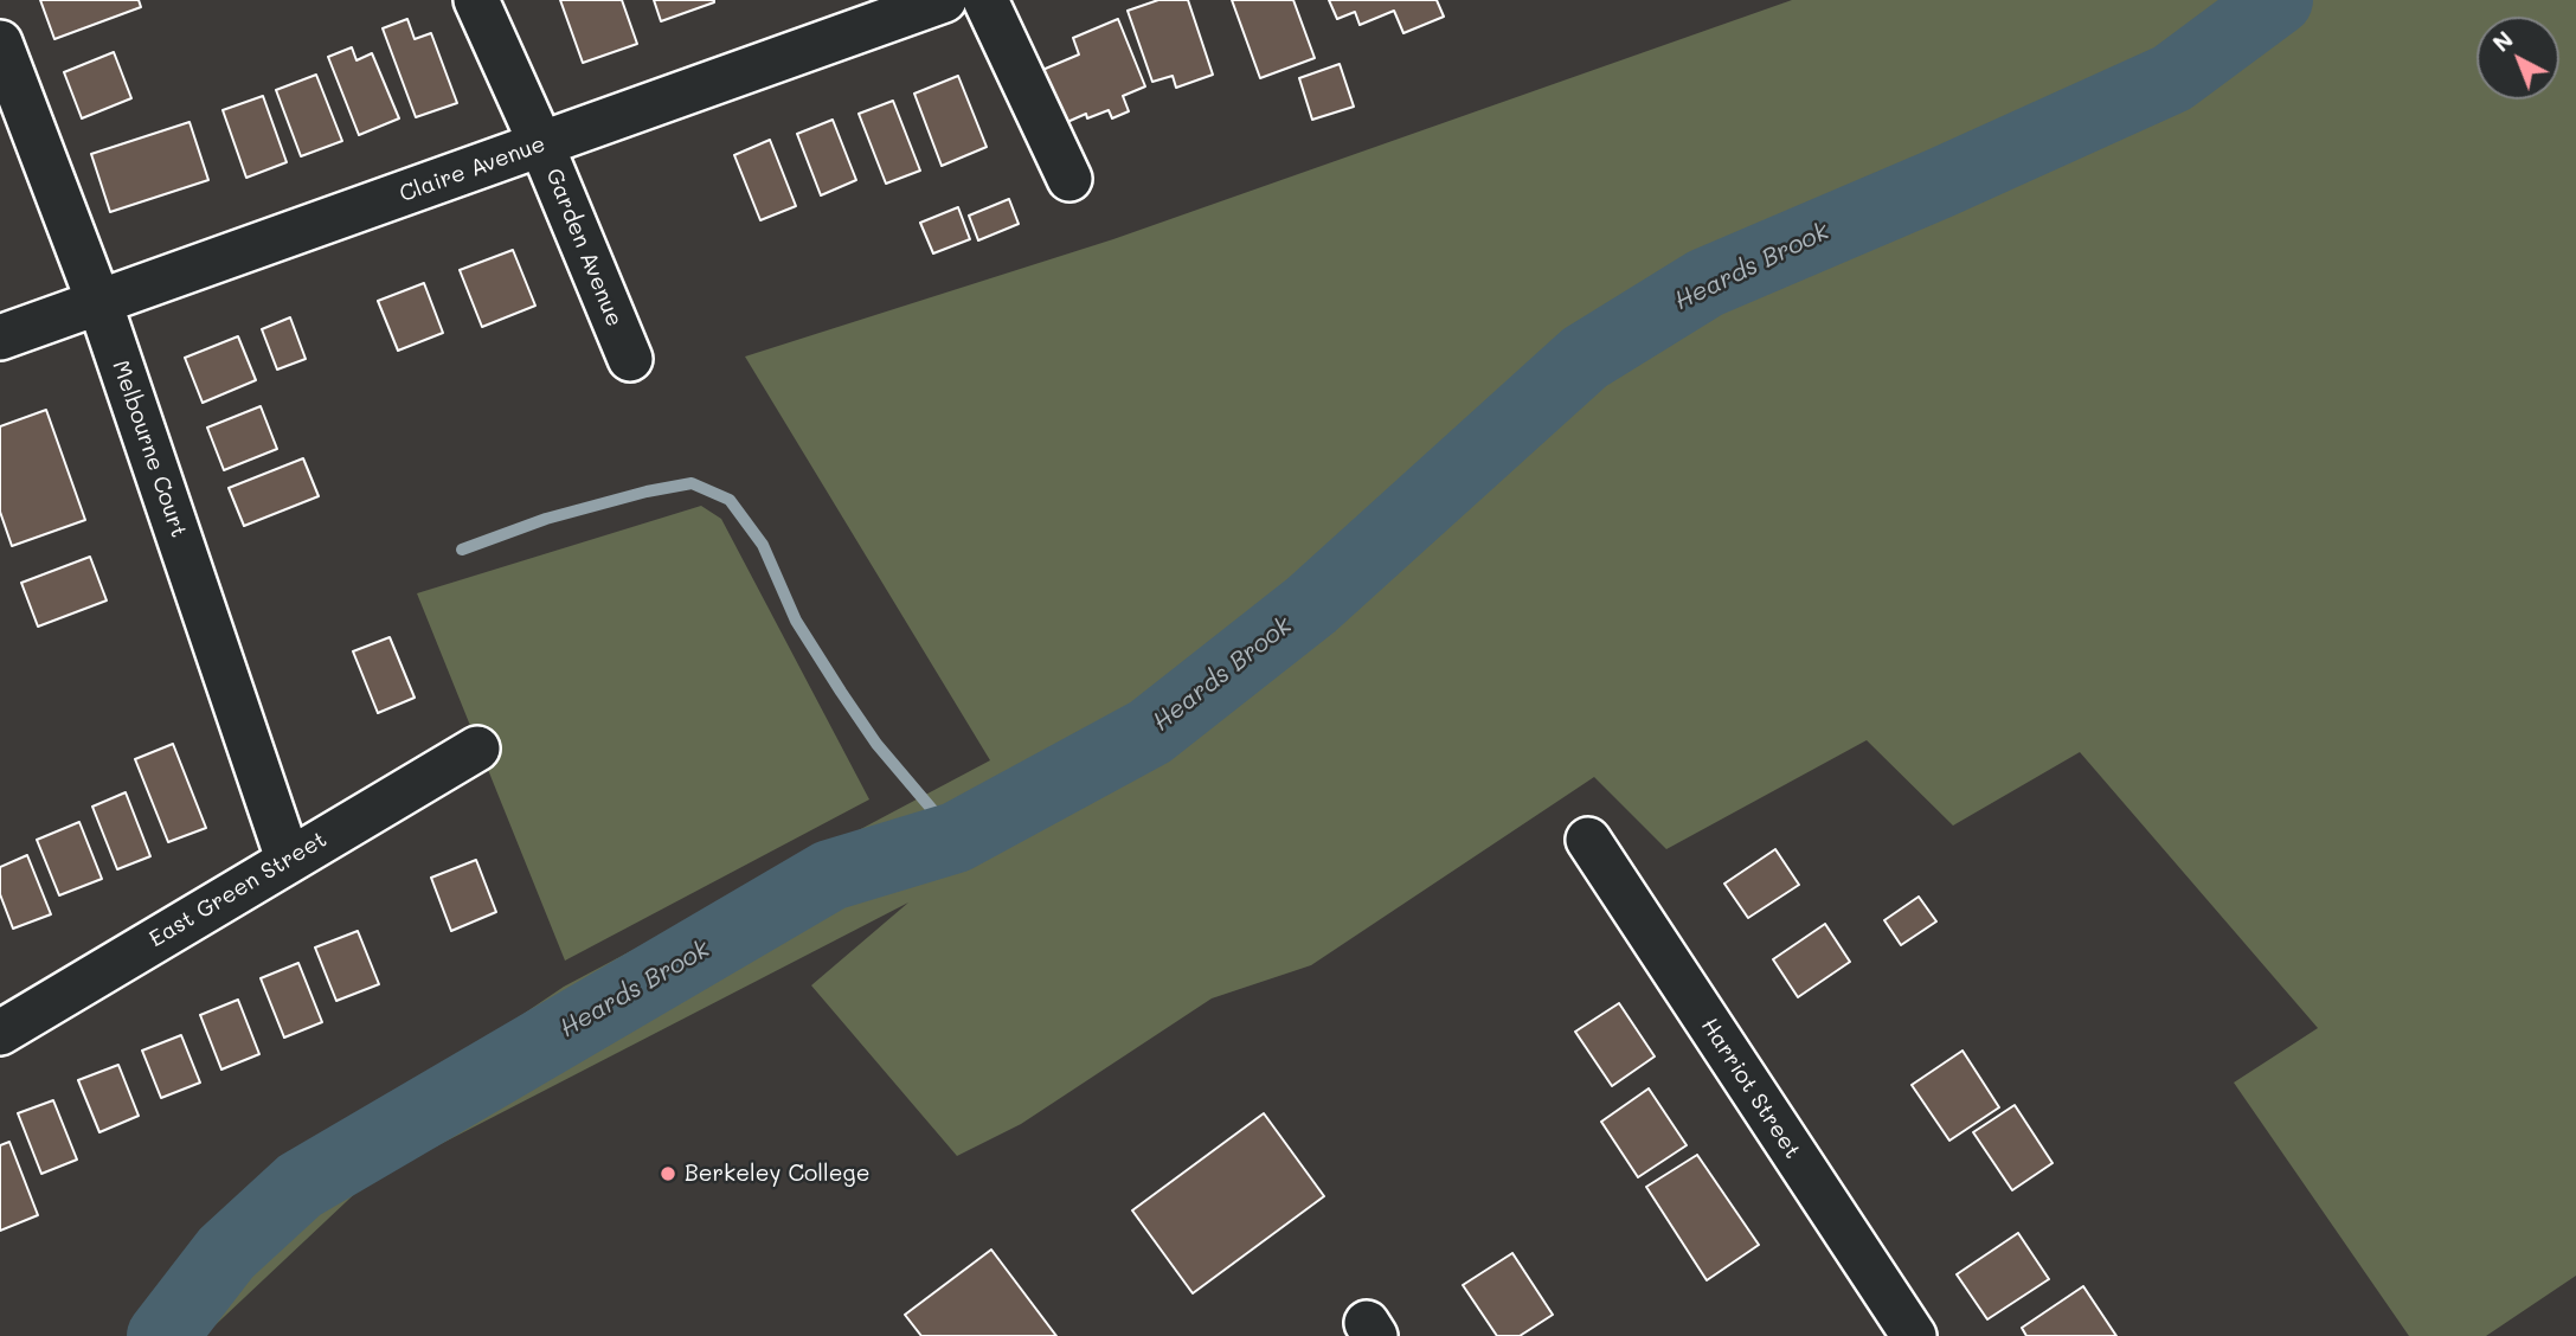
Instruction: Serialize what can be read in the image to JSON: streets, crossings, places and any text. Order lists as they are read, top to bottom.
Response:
{
  "streets": {
    "street": [
      "Claire Avenue",
      "Garden Avenue",
      "Melbourne Court",
      "East Green Street",
      "Harriot Street"
    ]
  },
  "crossings": [
    ["Claire Avenue", "Garden Avenue"],
    ["Claire Avenue", "Melbourne Court"],
    ["Melbourne Court", "East Green Street"]
  ],
  "water": ["Heards Brook"],
  "places": ["Berkeley College"],
  "north": "top left"
}
